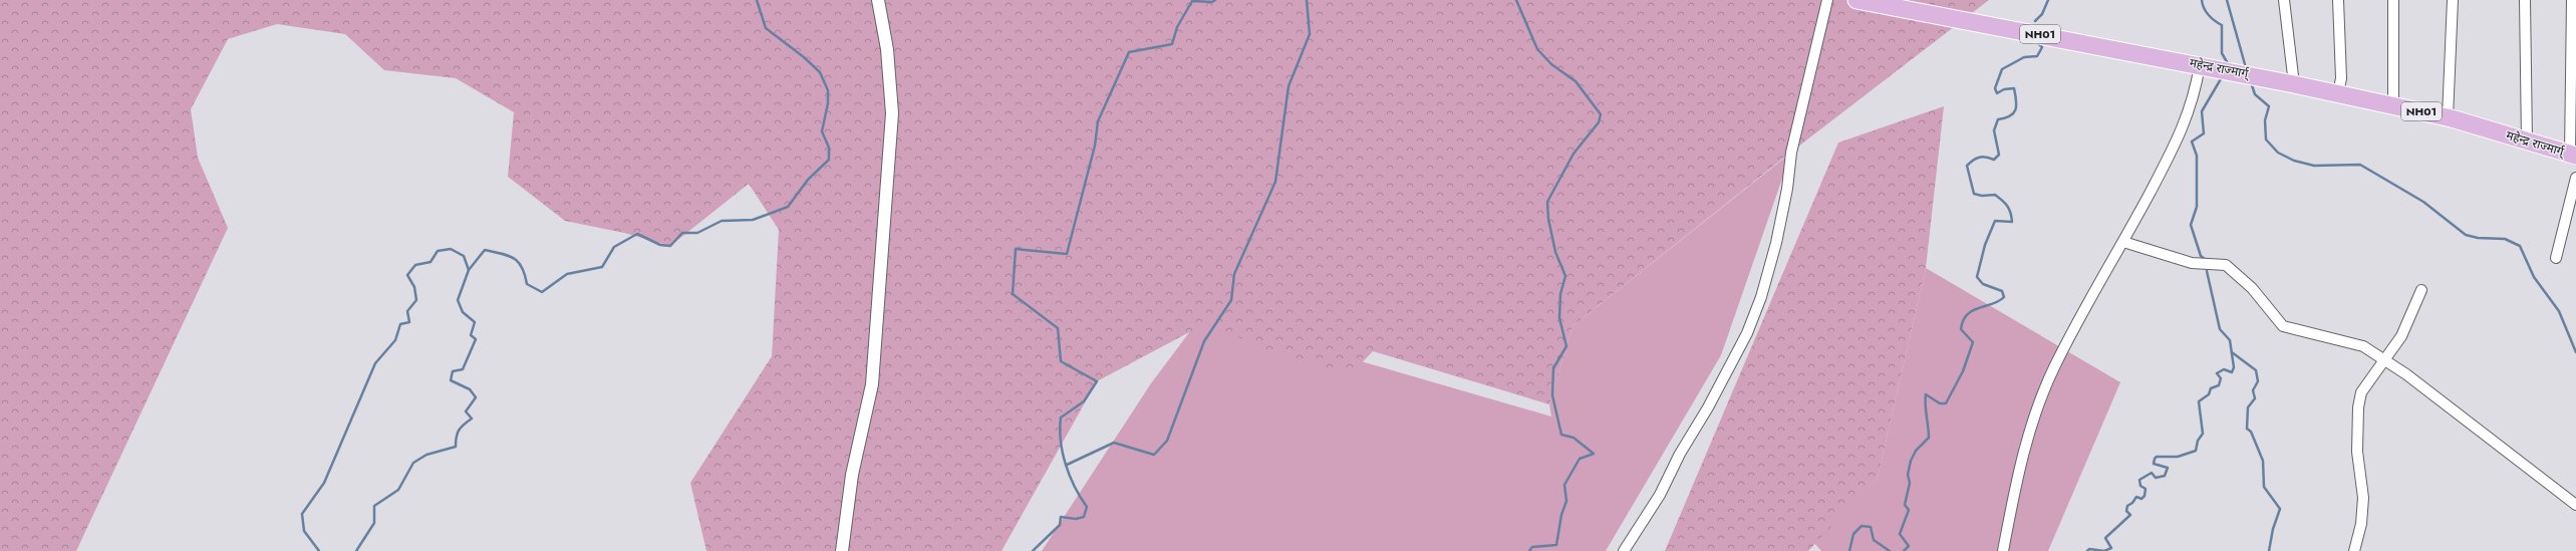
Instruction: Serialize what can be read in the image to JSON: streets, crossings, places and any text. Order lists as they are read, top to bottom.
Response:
{
  "streets": {
    "highway": ["NH01", "महेन्द्र राज्मार्ग्"]
  }
}
